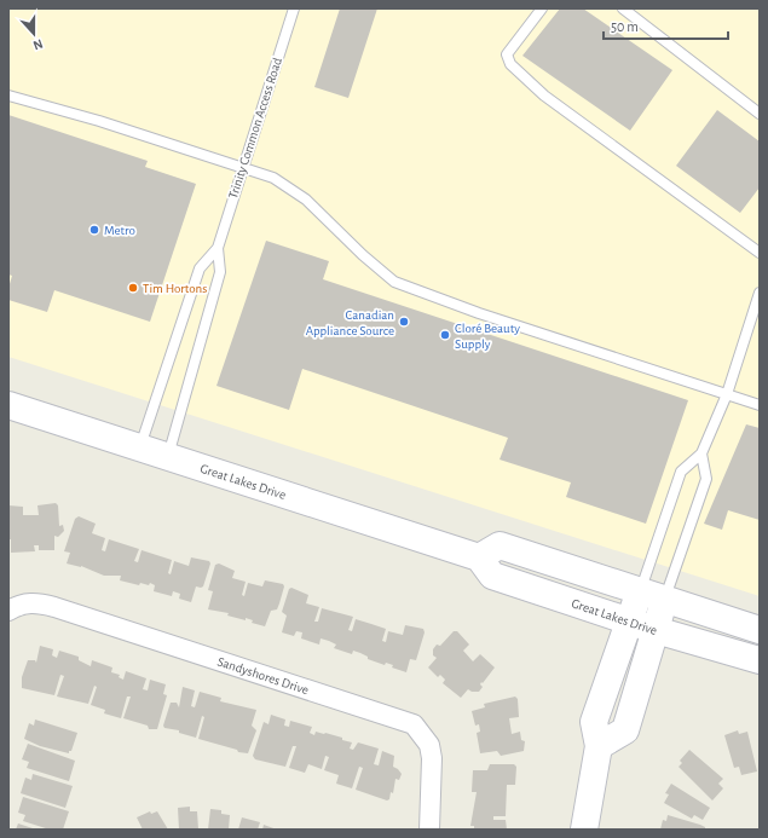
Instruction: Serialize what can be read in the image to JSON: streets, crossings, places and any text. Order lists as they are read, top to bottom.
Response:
{
  "streets": {
    "street": ["Great Lakes Drive", "Sandyshores Drive"],
    "lane": ["Trinity Common Access Road"]
  },
  "crossings": [
    ["Trinity Common Access Road", "Great Lakes Drive"]
  ],
  "places": [
    "Metro",
    "Tim Hortons",
    "Canadian Appliance Source",
    "Cloré Beauty Supply"
  ],
  "scale_bar": "50 m",
  "north": "bottom"
}
